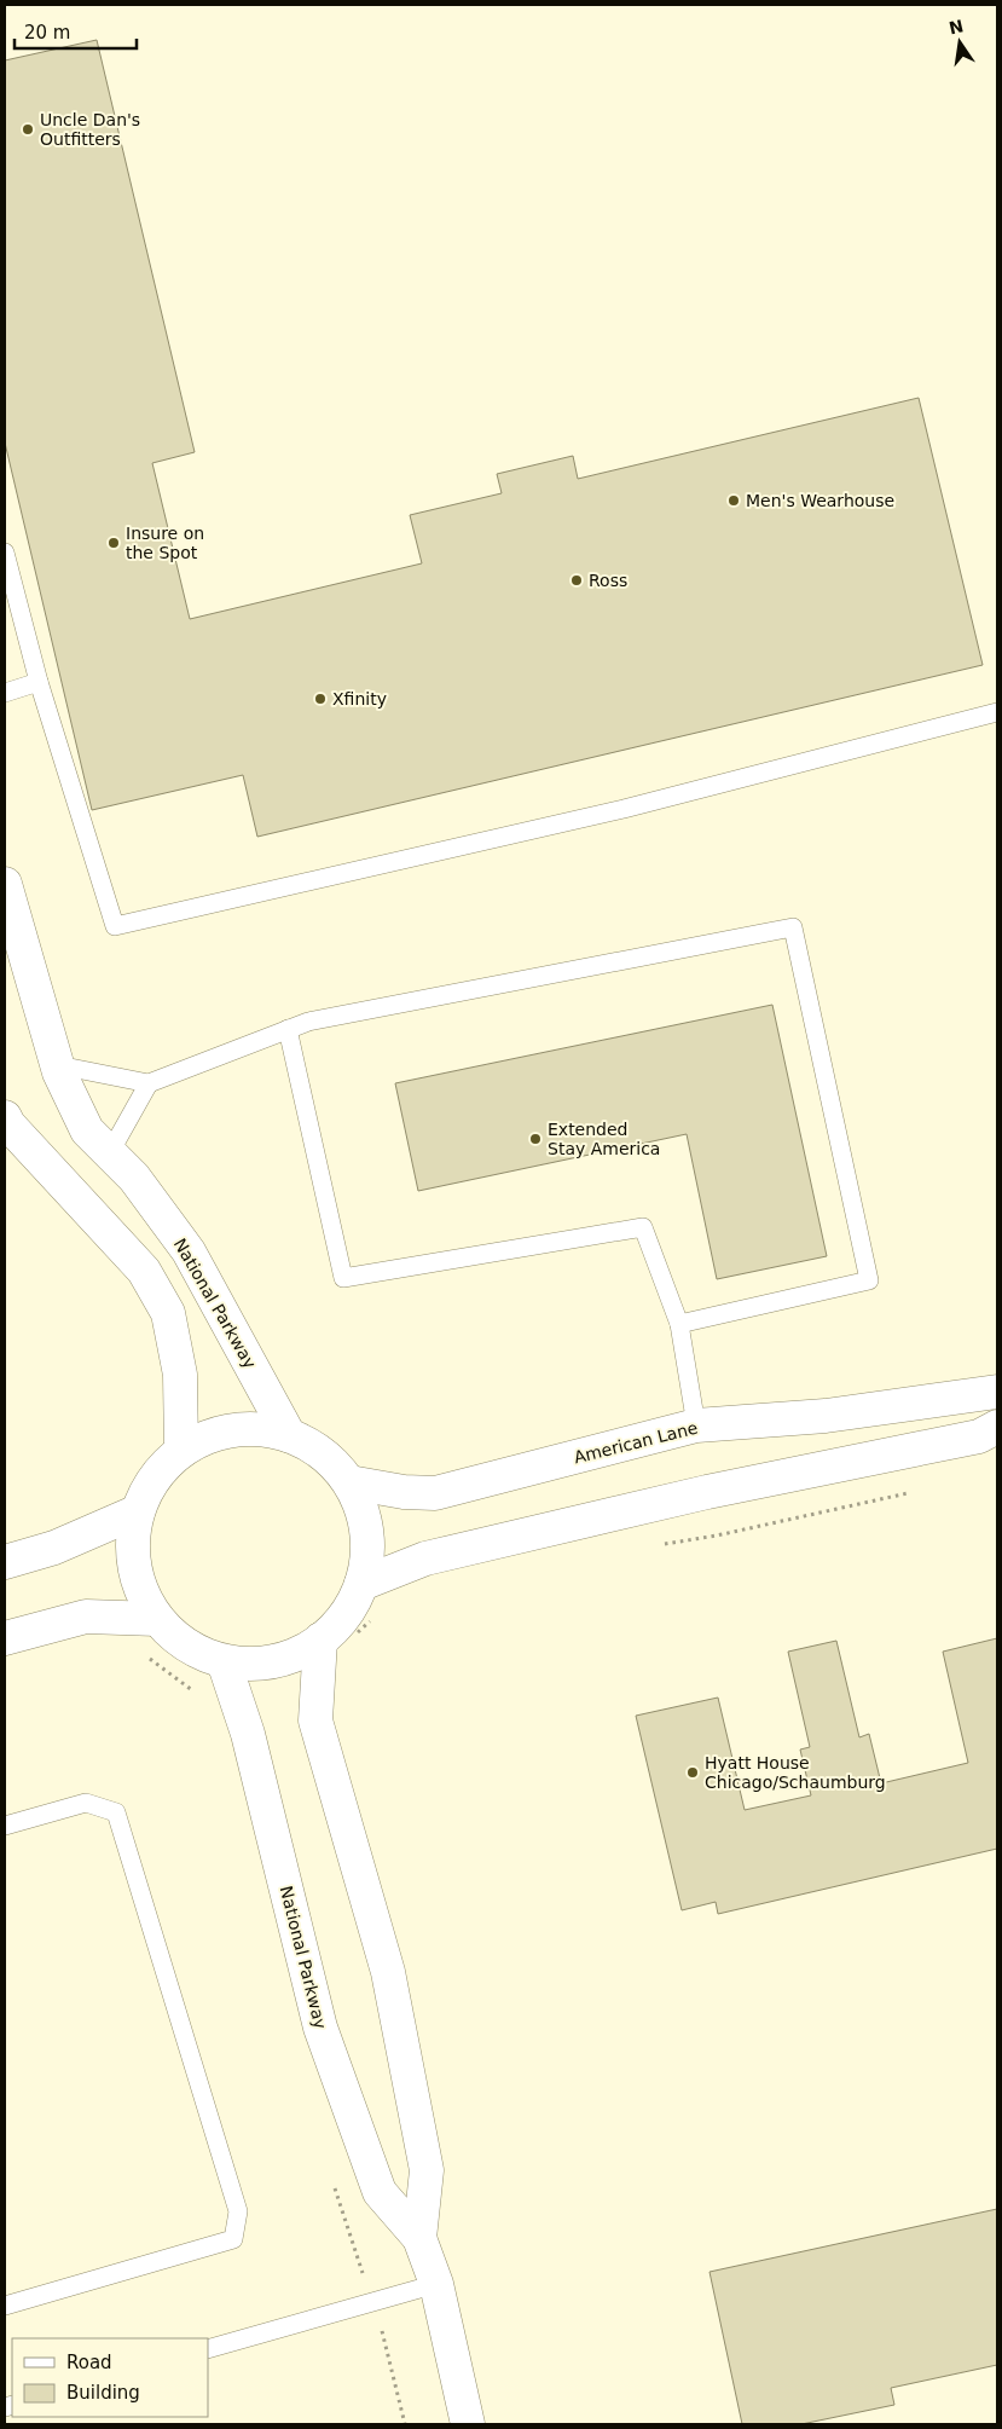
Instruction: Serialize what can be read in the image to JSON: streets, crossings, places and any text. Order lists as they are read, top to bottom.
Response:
{
  "streets": {
    "street": ["National Parkway", "American Lane"]
  },
  "places": [
    "Uncle Dan's Outfitters",
    "Men's Wearhouse",
    "Insure on the Spot",
    "Ross",
    "Xfinity",
    "Extended Stay America",
    "Hyatt House Chicago/Schaumburg"
  ],
  "legend": ["Road", "Building"],
  "scale_bar": "20 m",
  "north": "top"
}
